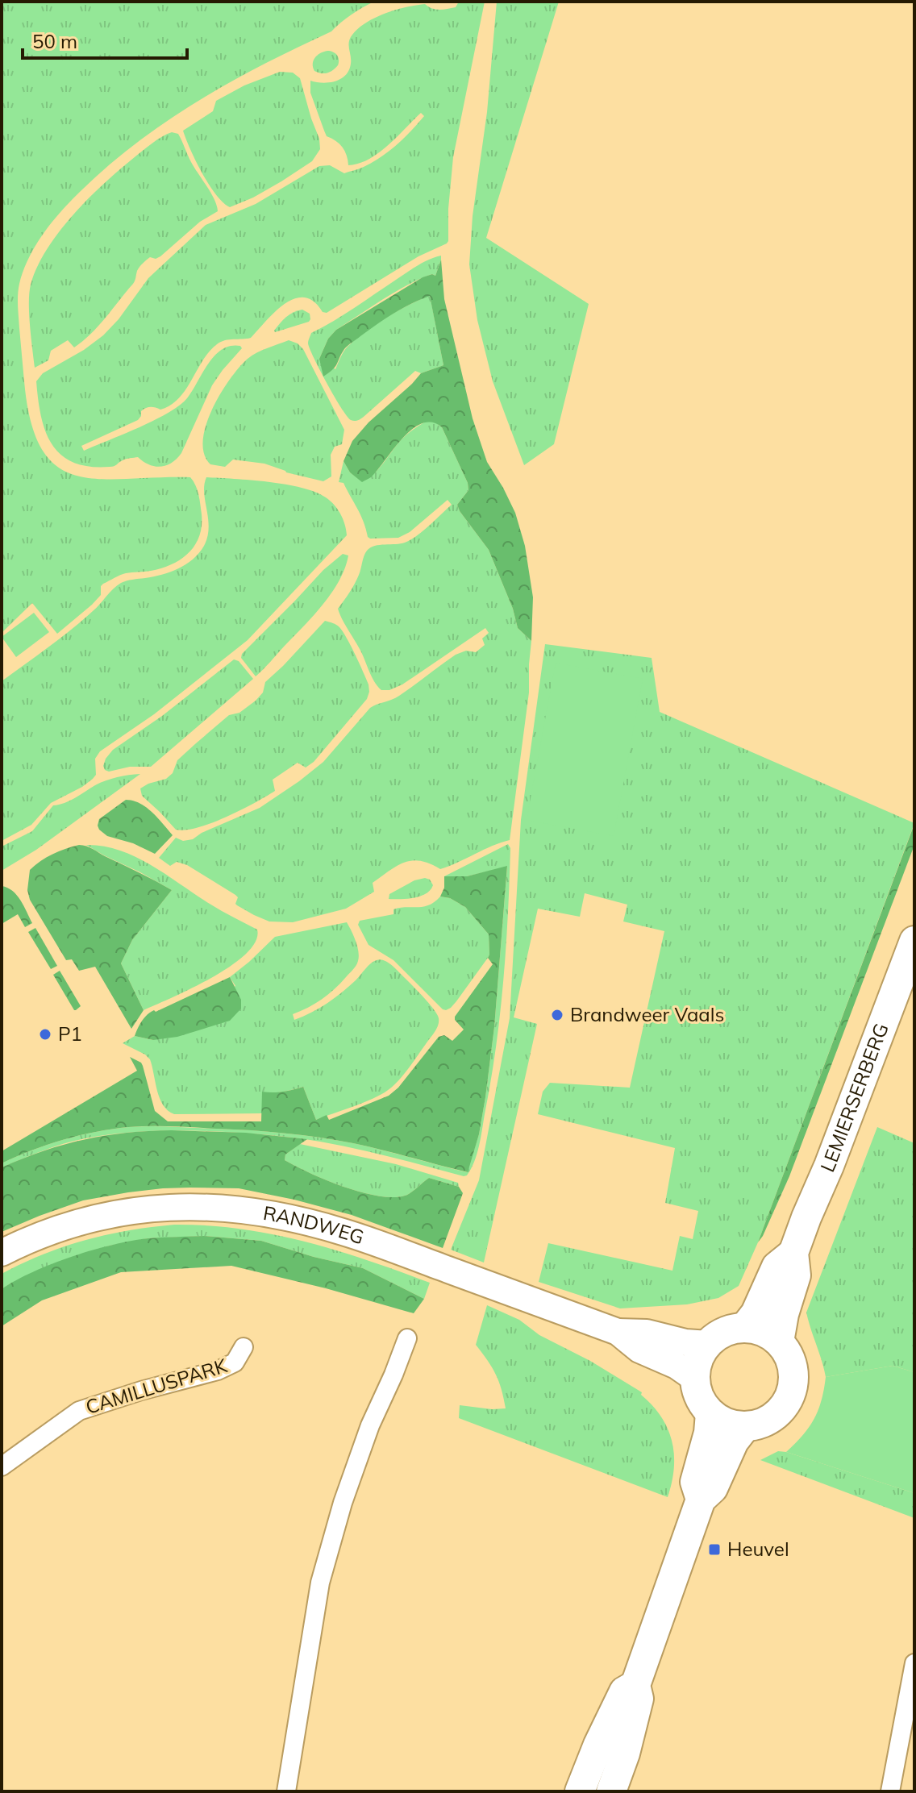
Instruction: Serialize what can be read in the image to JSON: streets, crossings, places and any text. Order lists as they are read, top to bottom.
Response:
{
  "streets": {
    "main road": ["LEMIERSERBERG", "RANDWEG"],
    "street": ["CAMILLUSPARK"]
  },
  "crossings": [
    ["LEMIERSERBERG", "RANDWEG"]
  ],
  "places": {
    "other": ["Brandweer Vaals", "P1"],
    "transit": ["Heuvel"]
  },
  "scale_bar": "50 m"
}
